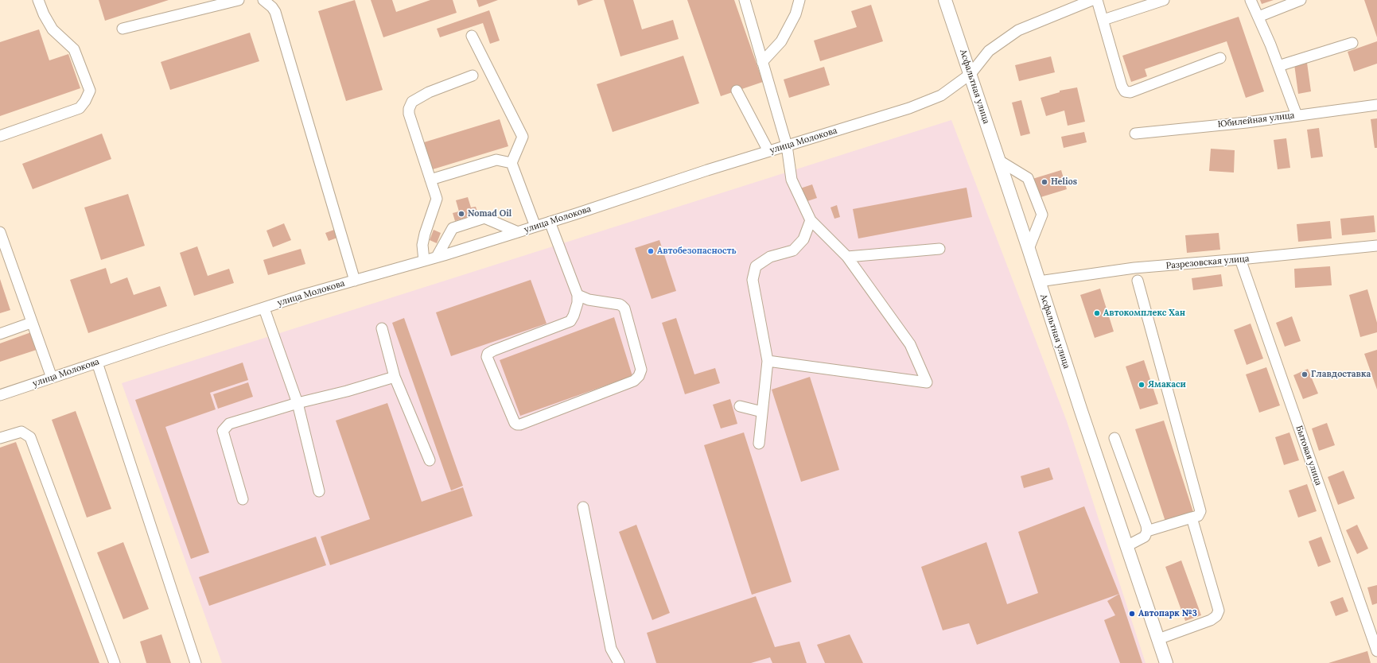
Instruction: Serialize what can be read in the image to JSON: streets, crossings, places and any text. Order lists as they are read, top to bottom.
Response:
{
  "streets": {
    "main road": ["Асфальтная улица"],
    "street": [
      "Юбилейная улица",
      "улица Молокова",
      "Разрезовская улица",
      "Бытовая улица"
    ]
  },
  "crossings": [
    ["Асфальтная улица", "улица Молокова"],
    ["Асфальтная улица", "Разрезовская улица"],
    ["Разрезовская улица", "Бытовая улица"]
  ],
  "places": [
    "Helios",
    "Nomad Oil",
    "Автобезопасность",
    "Автокомплекс Хан",
    "Главдоставка",
    "Ямакаси",
    "Автопарк №3"
  ]
}
